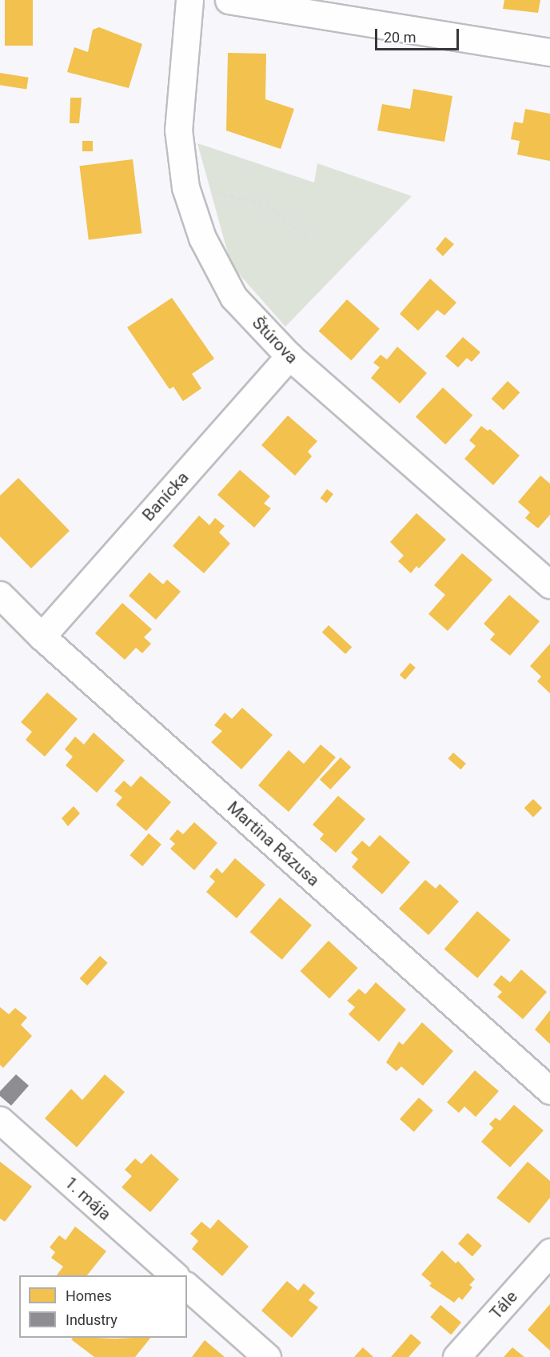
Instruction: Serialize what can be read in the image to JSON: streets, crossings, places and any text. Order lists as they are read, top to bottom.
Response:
{
  "streets": {
    "street": [
      "Štúrova",
      "Banícka",
      "Martina Rázusa",
      "1. mája",
      "Tále"
    ]
  },
  "crossings": [
    ["Štúrova", "Banícka"],
    ["Banícka", "Martina Rázusa"]
  ],
  "legend": ["Homes", "Industry"],
  "scale_bar": "20 m"
}
